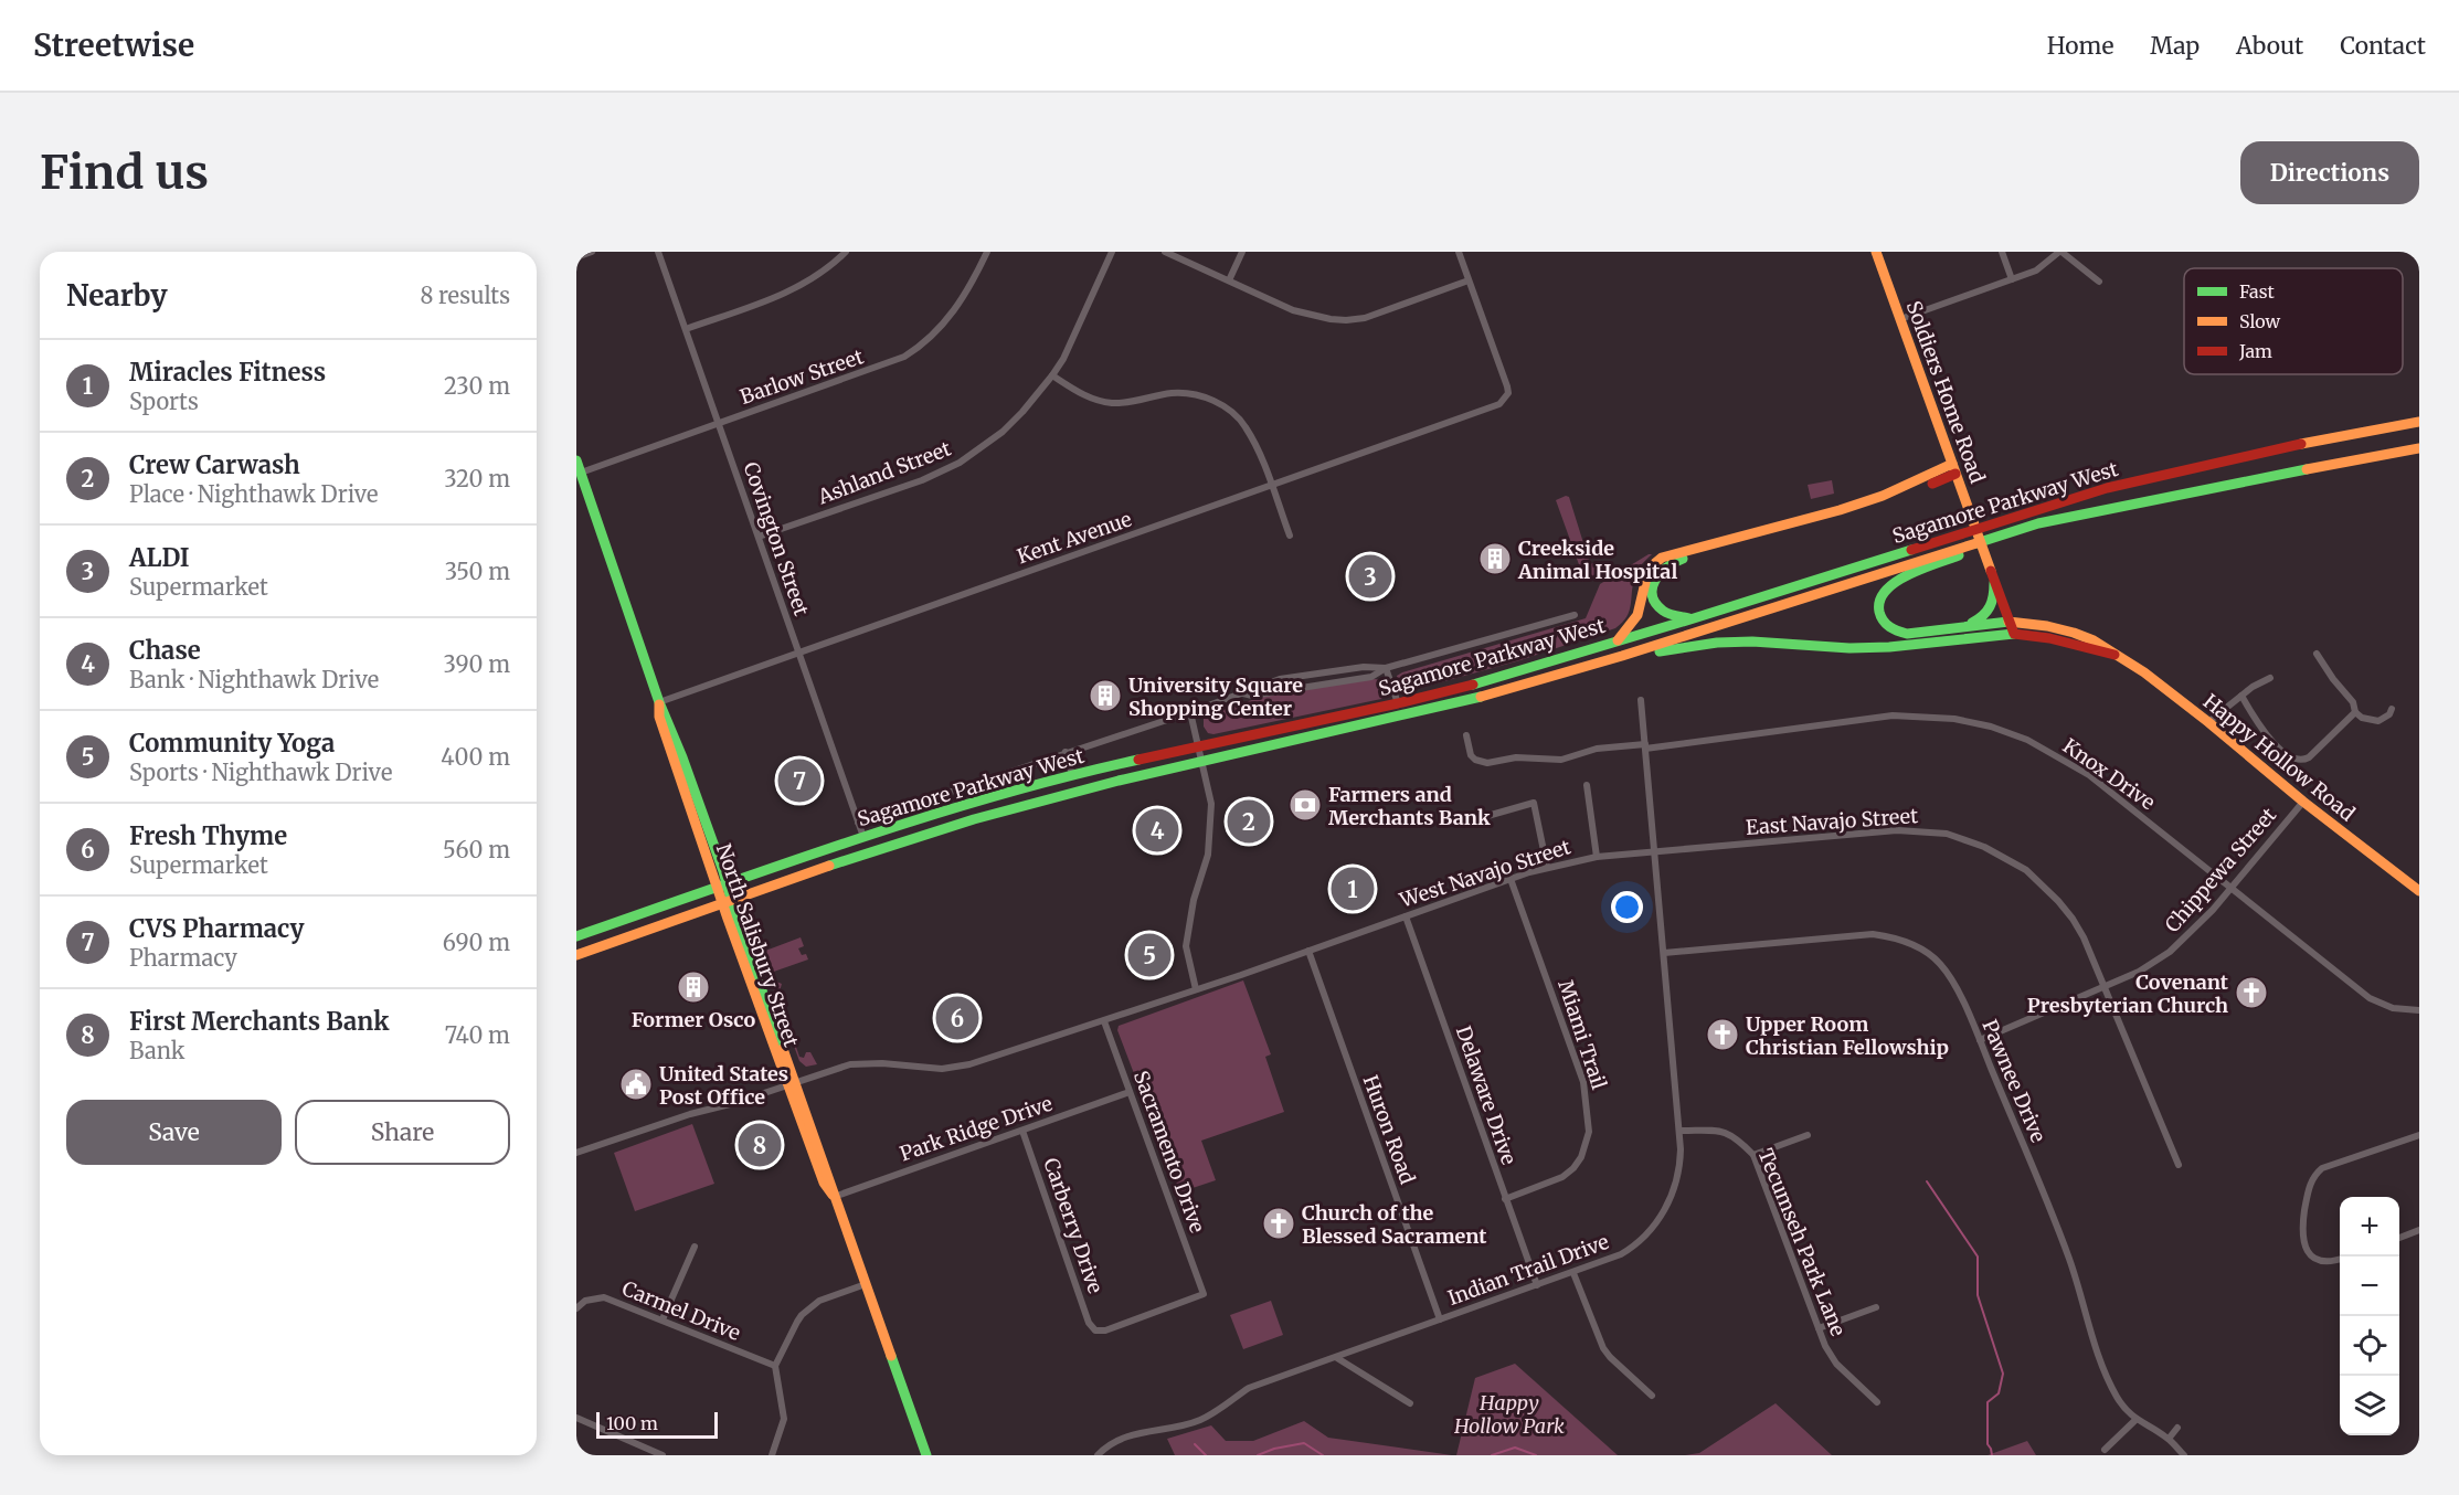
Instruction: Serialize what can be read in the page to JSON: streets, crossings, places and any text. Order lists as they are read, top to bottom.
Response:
{
  "streets": {
    "main road": [
      "Soldiers Home Road",
      "Sagamore Parkway West",
      "Happy Hollow Road",
      "North Salisbury Street"
    ],
    "street": [
      "Barlow Street",
      "Ashland Street",
      "Kent Avenue",
      "Covington Street",
      "Knox Drive",
      "East Navajo Street",
      "Chippewa Street",
      "West Navajo Street",
      "Miami Trail",
      "Pawnee Drive",
      "Delaware Drive",
      "Park Ridge Drive",
      "Huron Road",
      "Sacramento Drive",
      "Carberry Drive",
      "Tecumseh Park Lane",
      "Indian Trail Drive",
      "Carmel Drive"
    ]
  },
  "crossings": [
    ["Barlow Street", "Covington Street"],
    ["Barlow Street", "North Salisbury Street"],
    ["Ashland Street", "Covington Street"],
    ["Sagamore Parkway West", "Covington Street"],
    ["Sagamore Parkway West", "Happy Hollow Road"],
    ["Sagamore Parkway West", "North Salisbury Street"],
    ["Kent Avenue", "Covington Street"],
    ["Kent Avenue", "North Salisbury Street"],
    ["Happy Hollow Road", "Chippewa Street"],
    ["Knox Drive", "Chippewa Street"],
    ["Knox Drive", "Indian Trail Drive"],
    ["East Navajo Street", "Chippewa Street"],
    ["East Navajo Street", "West Navajo Street"],
    ["East Navajo Street", "Indian Trail Drive"],
    ["Chippewa Street", "Pawnee Drive"],
    ["West Navajo Street", "North Salisbury Street"],
    ["West Navajo Street", "Miami Trail"],
    ["West Navajo Street", "Delaware Drive"],
    ["West Navajo Street", "Huron Road"],
    ["West Navajo Street", "Sacramento Drive"],
    ["West Navajo Street", "Indian Trail Drive"],
    ["North Salisbury Street", "Park Ridge Drive"],
    ["Miami Trail", "Delaware Drive"],
    ["Pawnee Drive", "Indian Trail Drive"],
    ["Delaware Drive", "Indian Trail Drive"],
    ["Park Ridge Drive", "Sacramento Drive"],
    ["Park Ridge Drive", "Carberry Drive"],
    ["Huron Road", "Indian Trail Drive"],
    ["Sacramento Drive", "Carberry Drive"],
    ["Tecumseh Park Lane", "Indian Trail Drive"]
  ],
  "parks": ["Happy Hollow Park"],
  "places": {
    "building": ["Creekside Animal Hospital", "University Square Shopping Center", "Former Osco"],
    "bank": ["Farmers and Merchants Bank"],
    "church": ["Covenant Presbyterian Church", "Upper Room Christian Fellowship", "Church of the Blessed Sacrament"],
    "public building": ["United States Post Office"]
  },
  "legend": ["Fast", "Slow", "Jam"],
  "scale_bar": "100 m",
  "page": {
    "header": "Streetwise",
    "nav": [
      "Home",
      "Map",
      "About",
      "Contact"
    ],
    "buttons": [
      "Directions",
      ["Save", "Share"]
    ],
    "title": "Find us",
    "heading": ["Nearby", "8 results"],
    "list": [
      {
        "mark": "1",
        "name": "Miracles Fitness",
        "note": "Sports",
        "value": "230 m"
      },
      {
        "mark": "2",
        "name": "Crew Carwash",
        "note": "Place · Nighthawk Drive",
        "value": "320 m"
      },
      {
        "mark": "3",
        "name": "ALDI",
        "note": "Supermarket",
        "value": "350 m"
      },
      {
        "mark": "4",
        "name": "Chase",
        "note": "Bank · Nighthawk Drive",
        "value": "390 m"
      },
      {
        "mark": "5",
        "name": "Community Yoga",
        "note": "Sports · Nighthawk Drive",
        "value": "400 m"
      },
      {
        "mark": "6",
        "name": "Fresh Thyme",
        "note": "Supermarket",
        "value": "560 m"
      },
      {
        "mark": "7",
        "name": "CVS Pharmacy",
        "note": "Pharmacy",
        "value": "690 m"
      },
      {
        "mark": "8",
        "name": "First Merchants Bank",
        "note": "Bank",
        "value": "740 m"
      }
    ],
    "pins": [
      "3",
      "7",
      "2",
      "4",
      "1",
      "5",
      "6",
      "8"
    ],
    "map_buttons": ["+", "−"],
    "scale": "100 m"
  }
}
